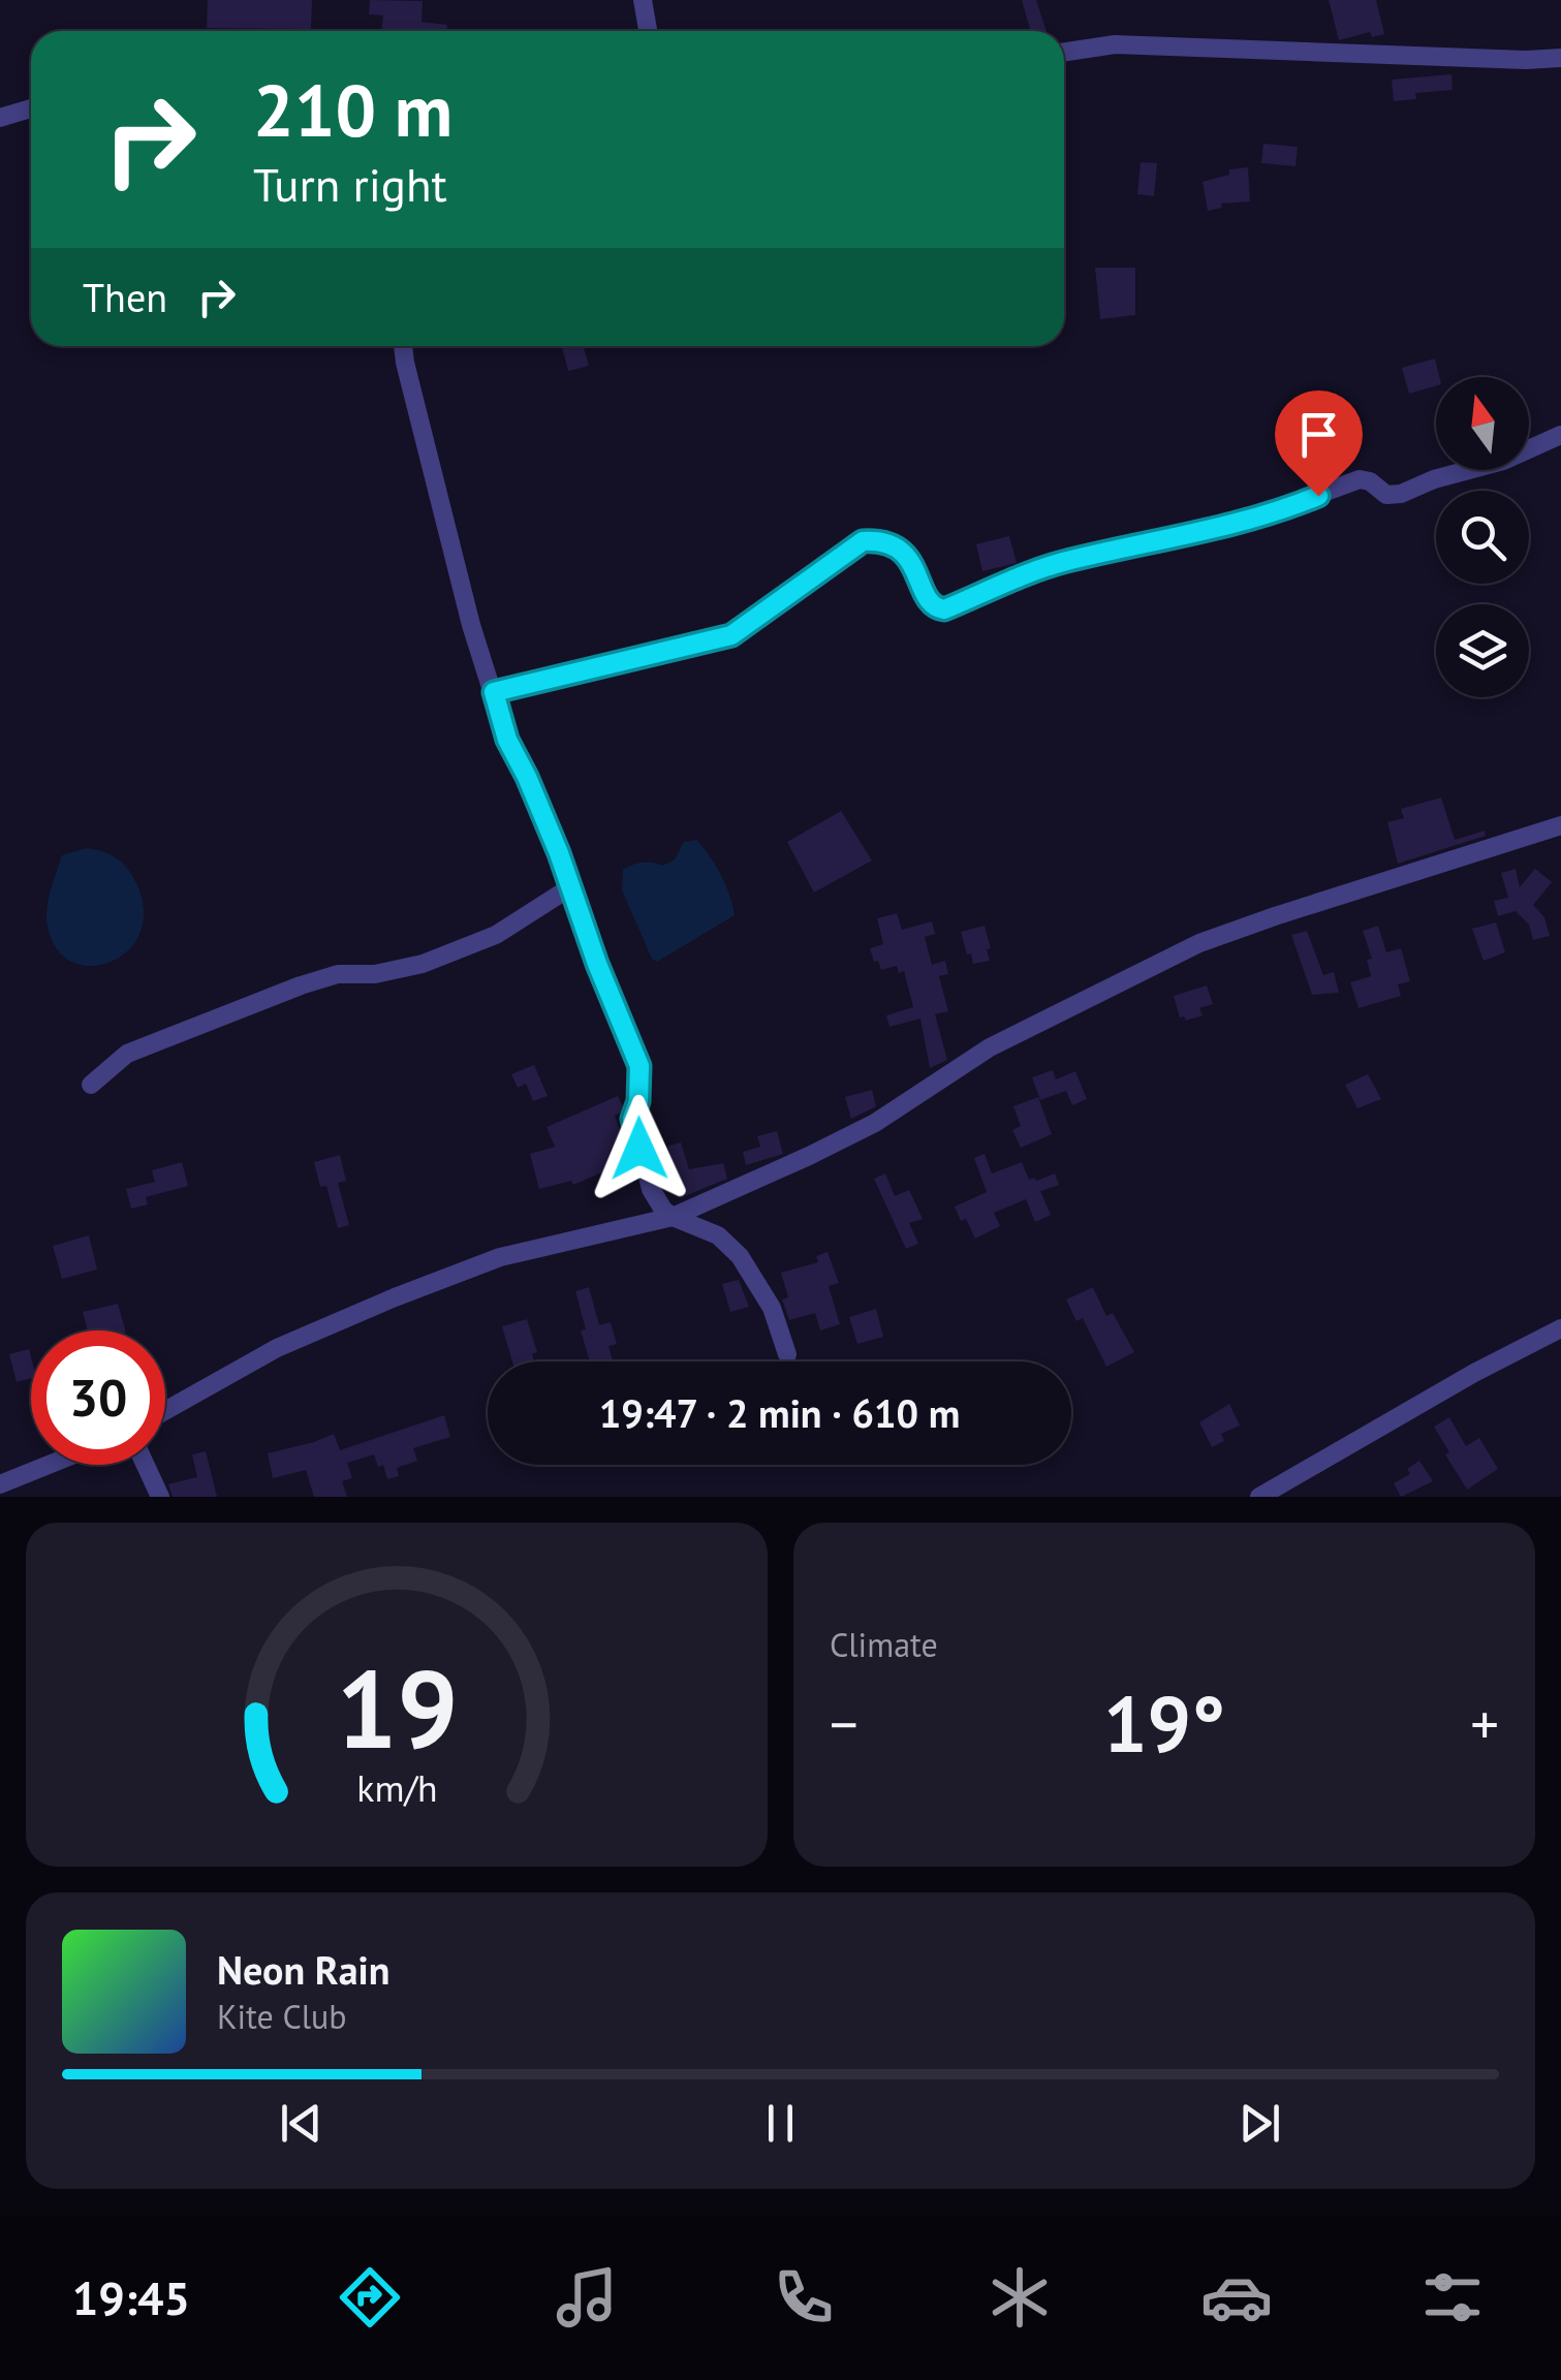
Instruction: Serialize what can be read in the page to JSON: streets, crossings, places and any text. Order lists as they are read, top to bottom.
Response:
{
  "north": "top",
  "page": {
    "turn": ["210 m", "Turn right"],
    "then": "Then",
    "limit": "30",
    "trip": "19:47 · 2 min · 610 m",
    "tile": "Climate",
    "heat": ["−", "19°", "+"],
    "song": ["Neon Rain", "Kite Club"],
    "tabs": "19:45",
    "gauge": ["19", "km/h"]
  }
}
